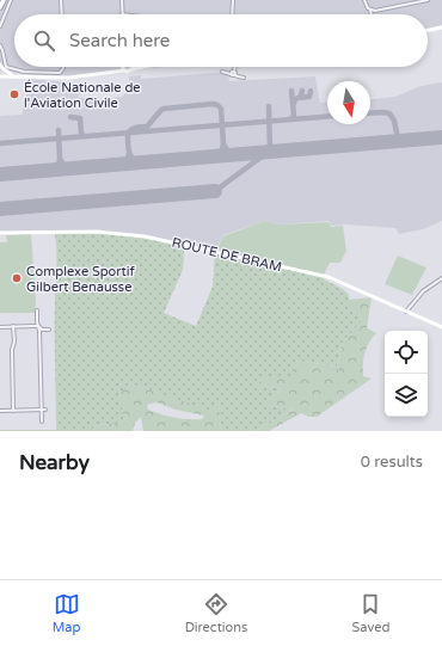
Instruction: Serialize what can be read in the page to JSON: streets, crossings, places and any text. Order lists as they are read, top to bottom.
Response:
{
  "streets": {
    "main road": ["ROUTE DE BRAM"]
  },
  "places": ["École Nationale de l'Aviation Civile", "Complexe Sportif Gilbert Benausse"],
  "north": "bottom",
  "page": {
    "search": "Search here",
    "heading": ["Nearby", "0 results"],
    "nav": ["Map", "Directions", "Saved"]
  }
}
